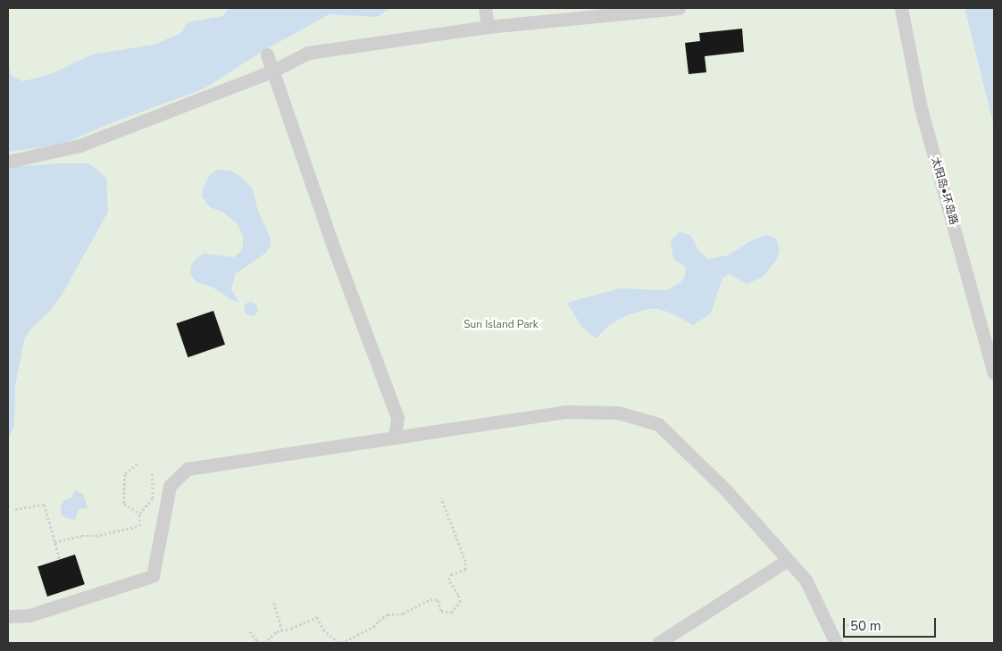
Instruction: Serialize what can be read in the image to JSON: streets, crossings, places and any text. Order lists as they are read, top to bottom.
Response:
{
  "streets": {
    "street": ["太阳岛•环岛路"]
  },
  "parks": ["Sun Island Park"],
  "scale_bar": "50 m"
}
